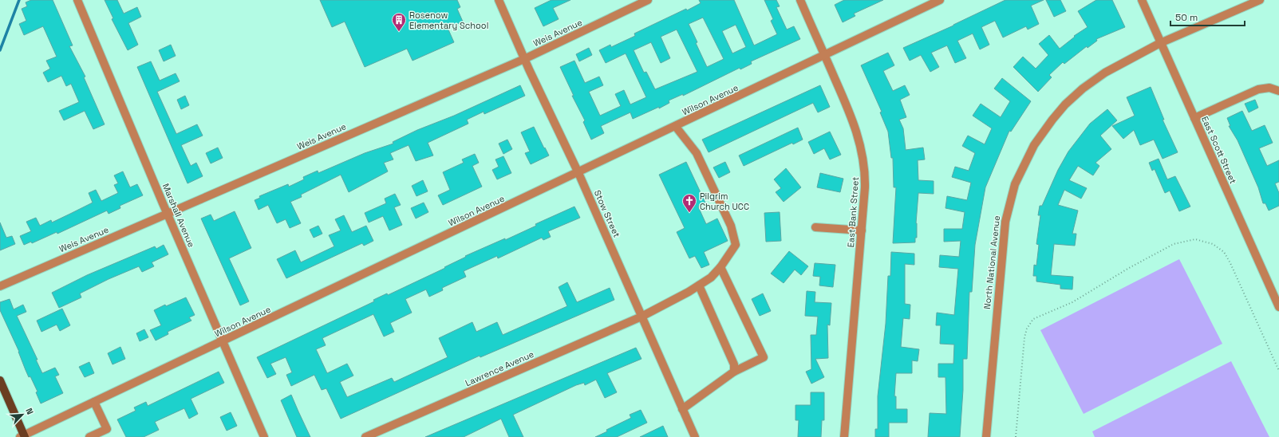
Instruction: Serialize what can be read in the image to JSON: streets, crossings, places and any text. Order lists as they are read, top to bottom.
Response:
{
  "streets": {
    "street": [
      "Weis Avenue",
      "Wilson Avenue",
      "East Scott Street",
      "East Bank Street",
      "Stow Street",
      "Marshall Avenue",
      "North National Avenue",
      "Lawrence Avenue"
    ]
  },
  "crossings": [
    ["Weis Avenue", "Stow Street"],
    ["Weis Avenue", "Marshall Avenue"],
    ["Wilson Avenue", "East Bank Street"],
    ["Wilson Avenue", "Stow Street"],
    ["Wilson Avenue", "Marshall Avenue"],
    ["Wilson Avenue", "Lawrence Avenue"],
    ["East Scott Street", "North National Avenue"],
    ["Stow Street", "Lawrence Avenue"]
  ],
  "places": {
    "building": ["Rosenow Elementary School"],
    "church": ["Pilgrim Church UCC"]
  },
  "scale_bar": "50 m",
  "north": "top right"
}
